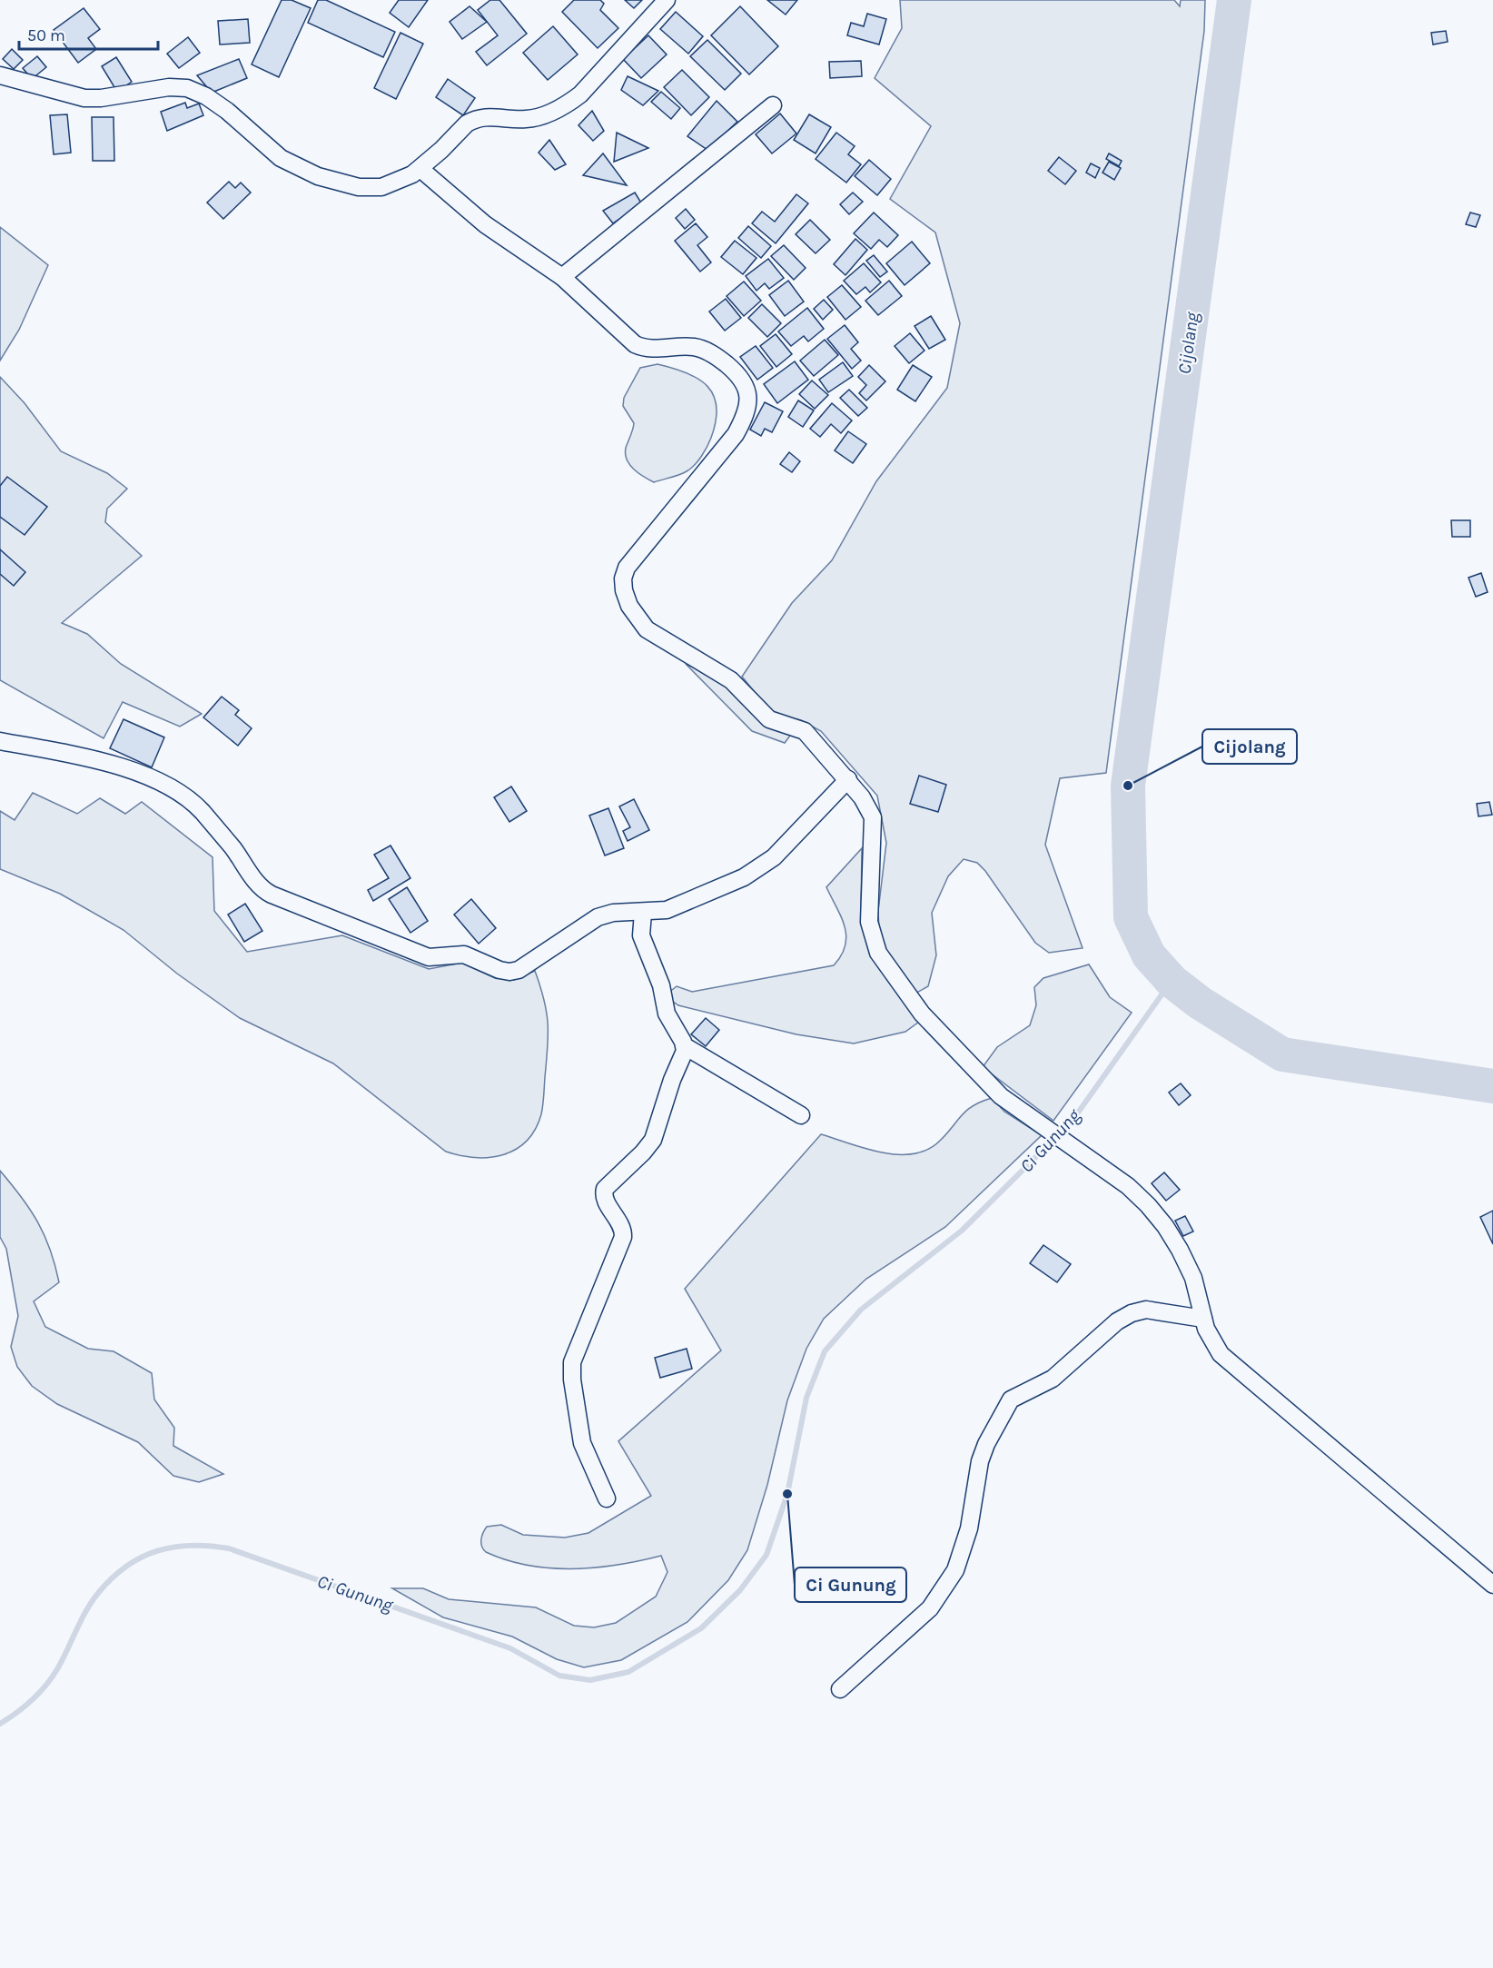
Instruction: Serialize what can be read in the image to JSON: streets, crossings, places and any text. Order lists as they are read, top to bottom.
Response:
{
  "water": ["Cijolang", "Ci Gunung"],
  "places": ["Cijolang", "Ci Gunung"],
  "scale_bar": "50 m"
}
